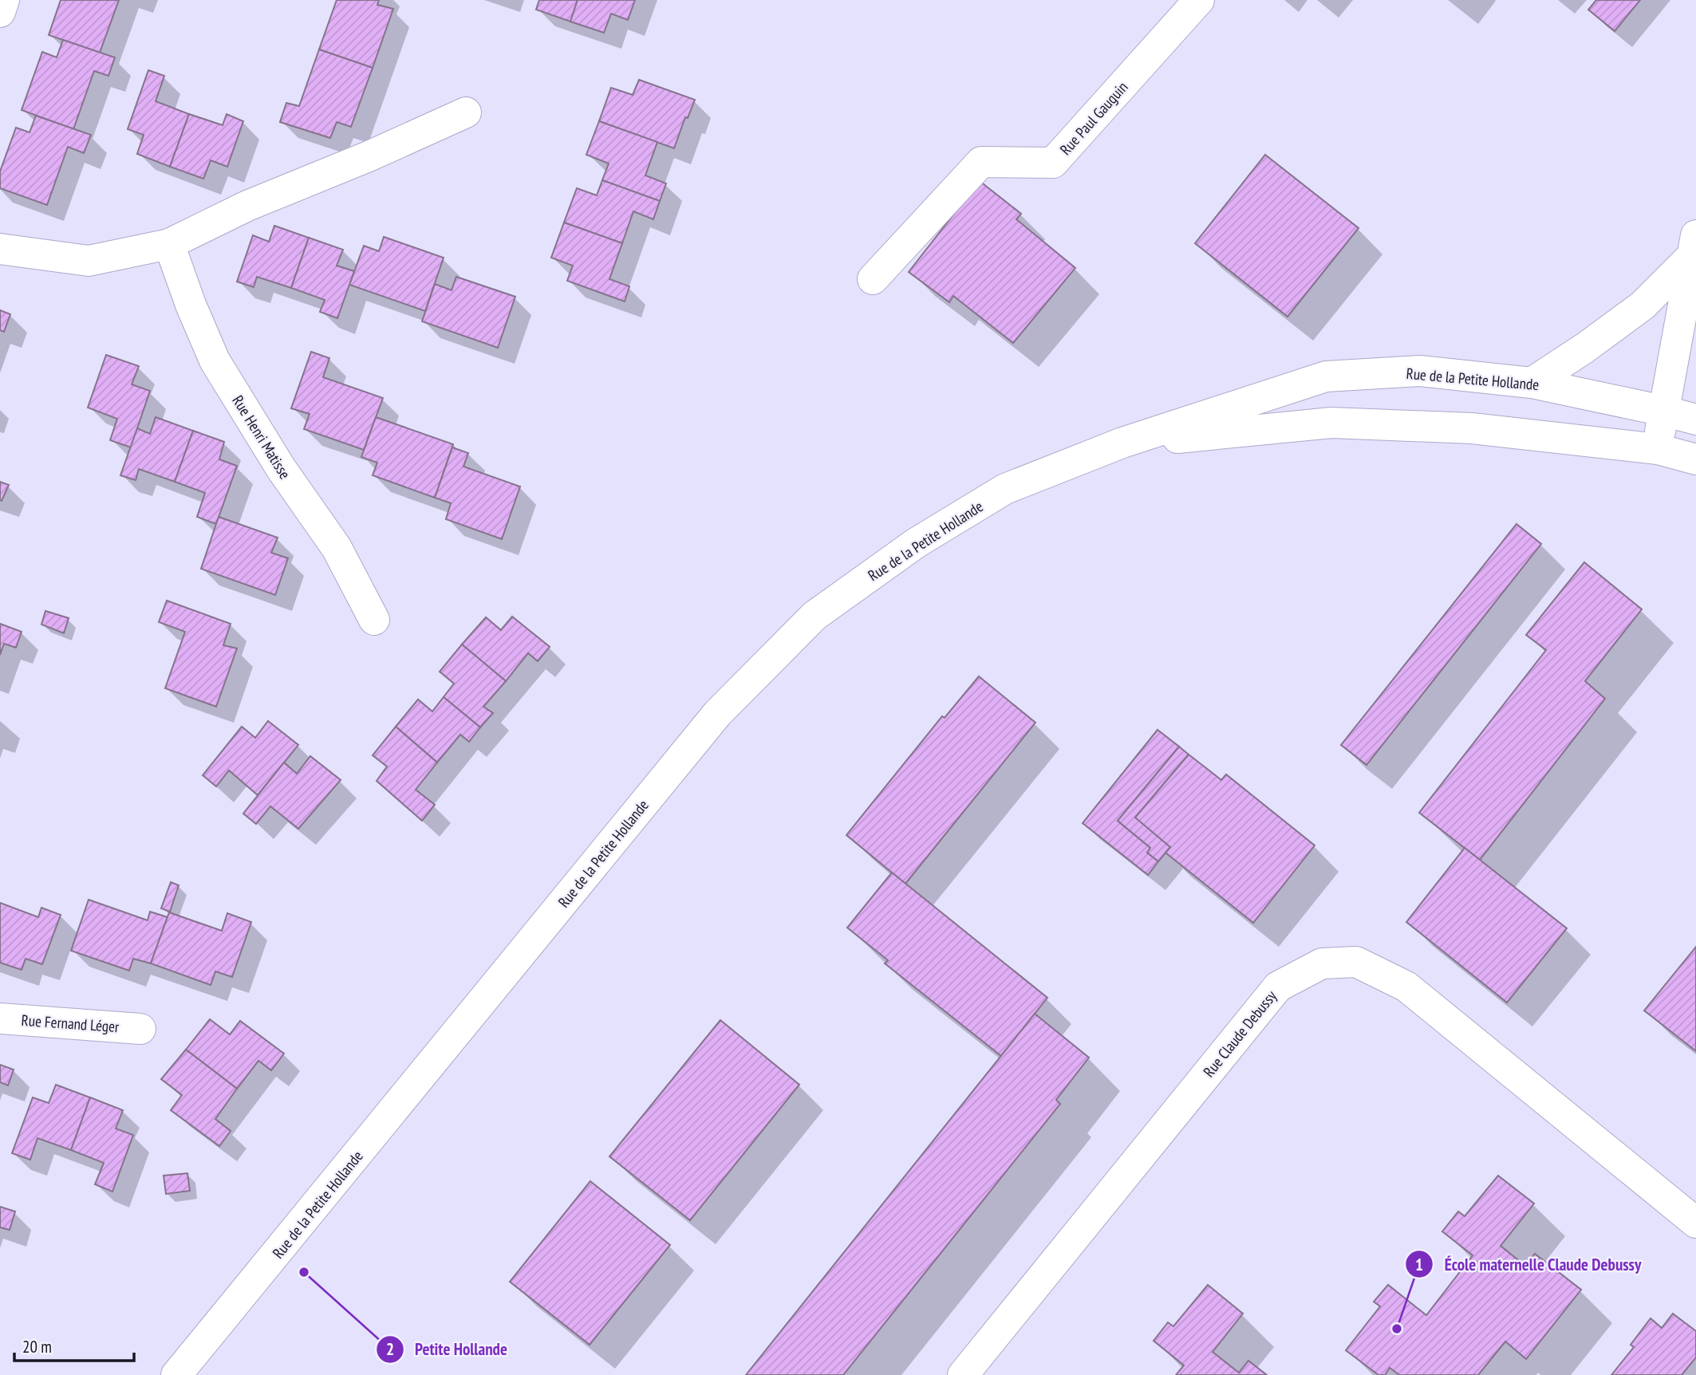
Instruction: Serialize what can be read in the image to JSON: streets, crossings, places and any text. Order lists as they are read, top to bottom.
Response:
{
  "streets": {
    "street": [
      "Rue Paul Gauguin",
      "Rue de la Petite Hollande",
      "Rue Henri Matisse",
      "Rue Fernand Léger",
      "Rue Claude Debussy"
    ]
  },
  "places": ["Petite Hollande", "École maternelle Claude Debussy"],
  "scale_bar": "20 m"
}
